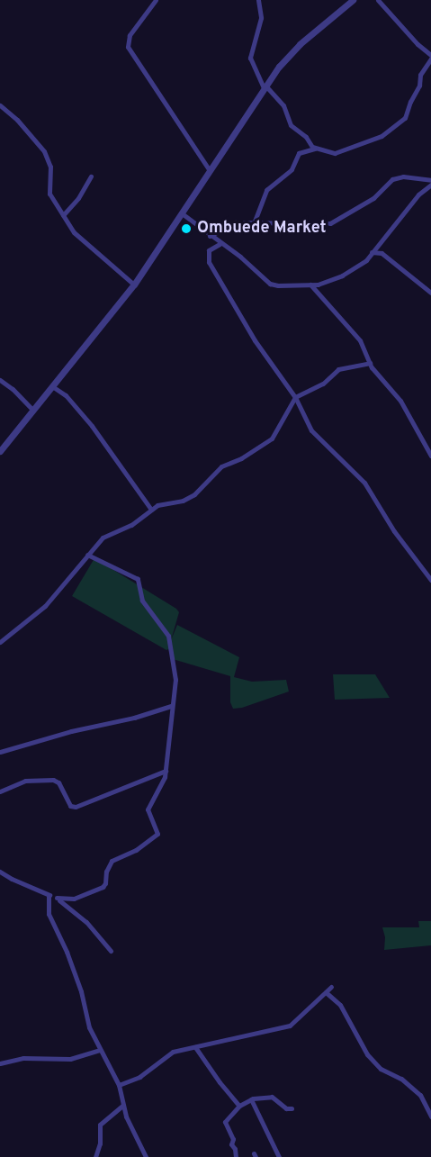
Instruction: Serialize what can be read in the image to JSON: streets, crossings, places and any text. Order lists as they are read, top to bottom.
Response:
{
  "places": ["Ombuede Market"]
}
